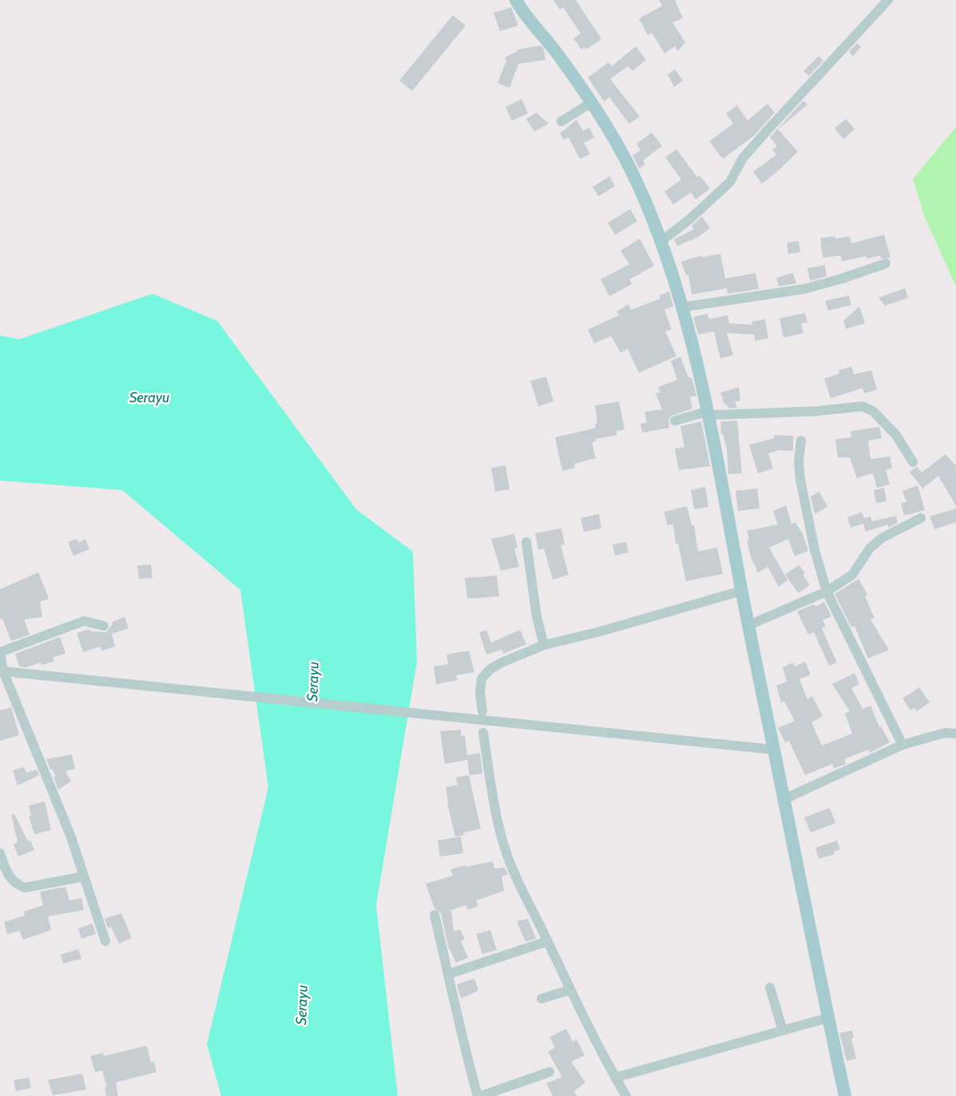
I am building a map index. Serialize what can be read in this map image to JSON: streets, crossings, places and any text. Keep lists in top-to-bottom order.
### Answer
{
  "water": ["Serayu"]
}
